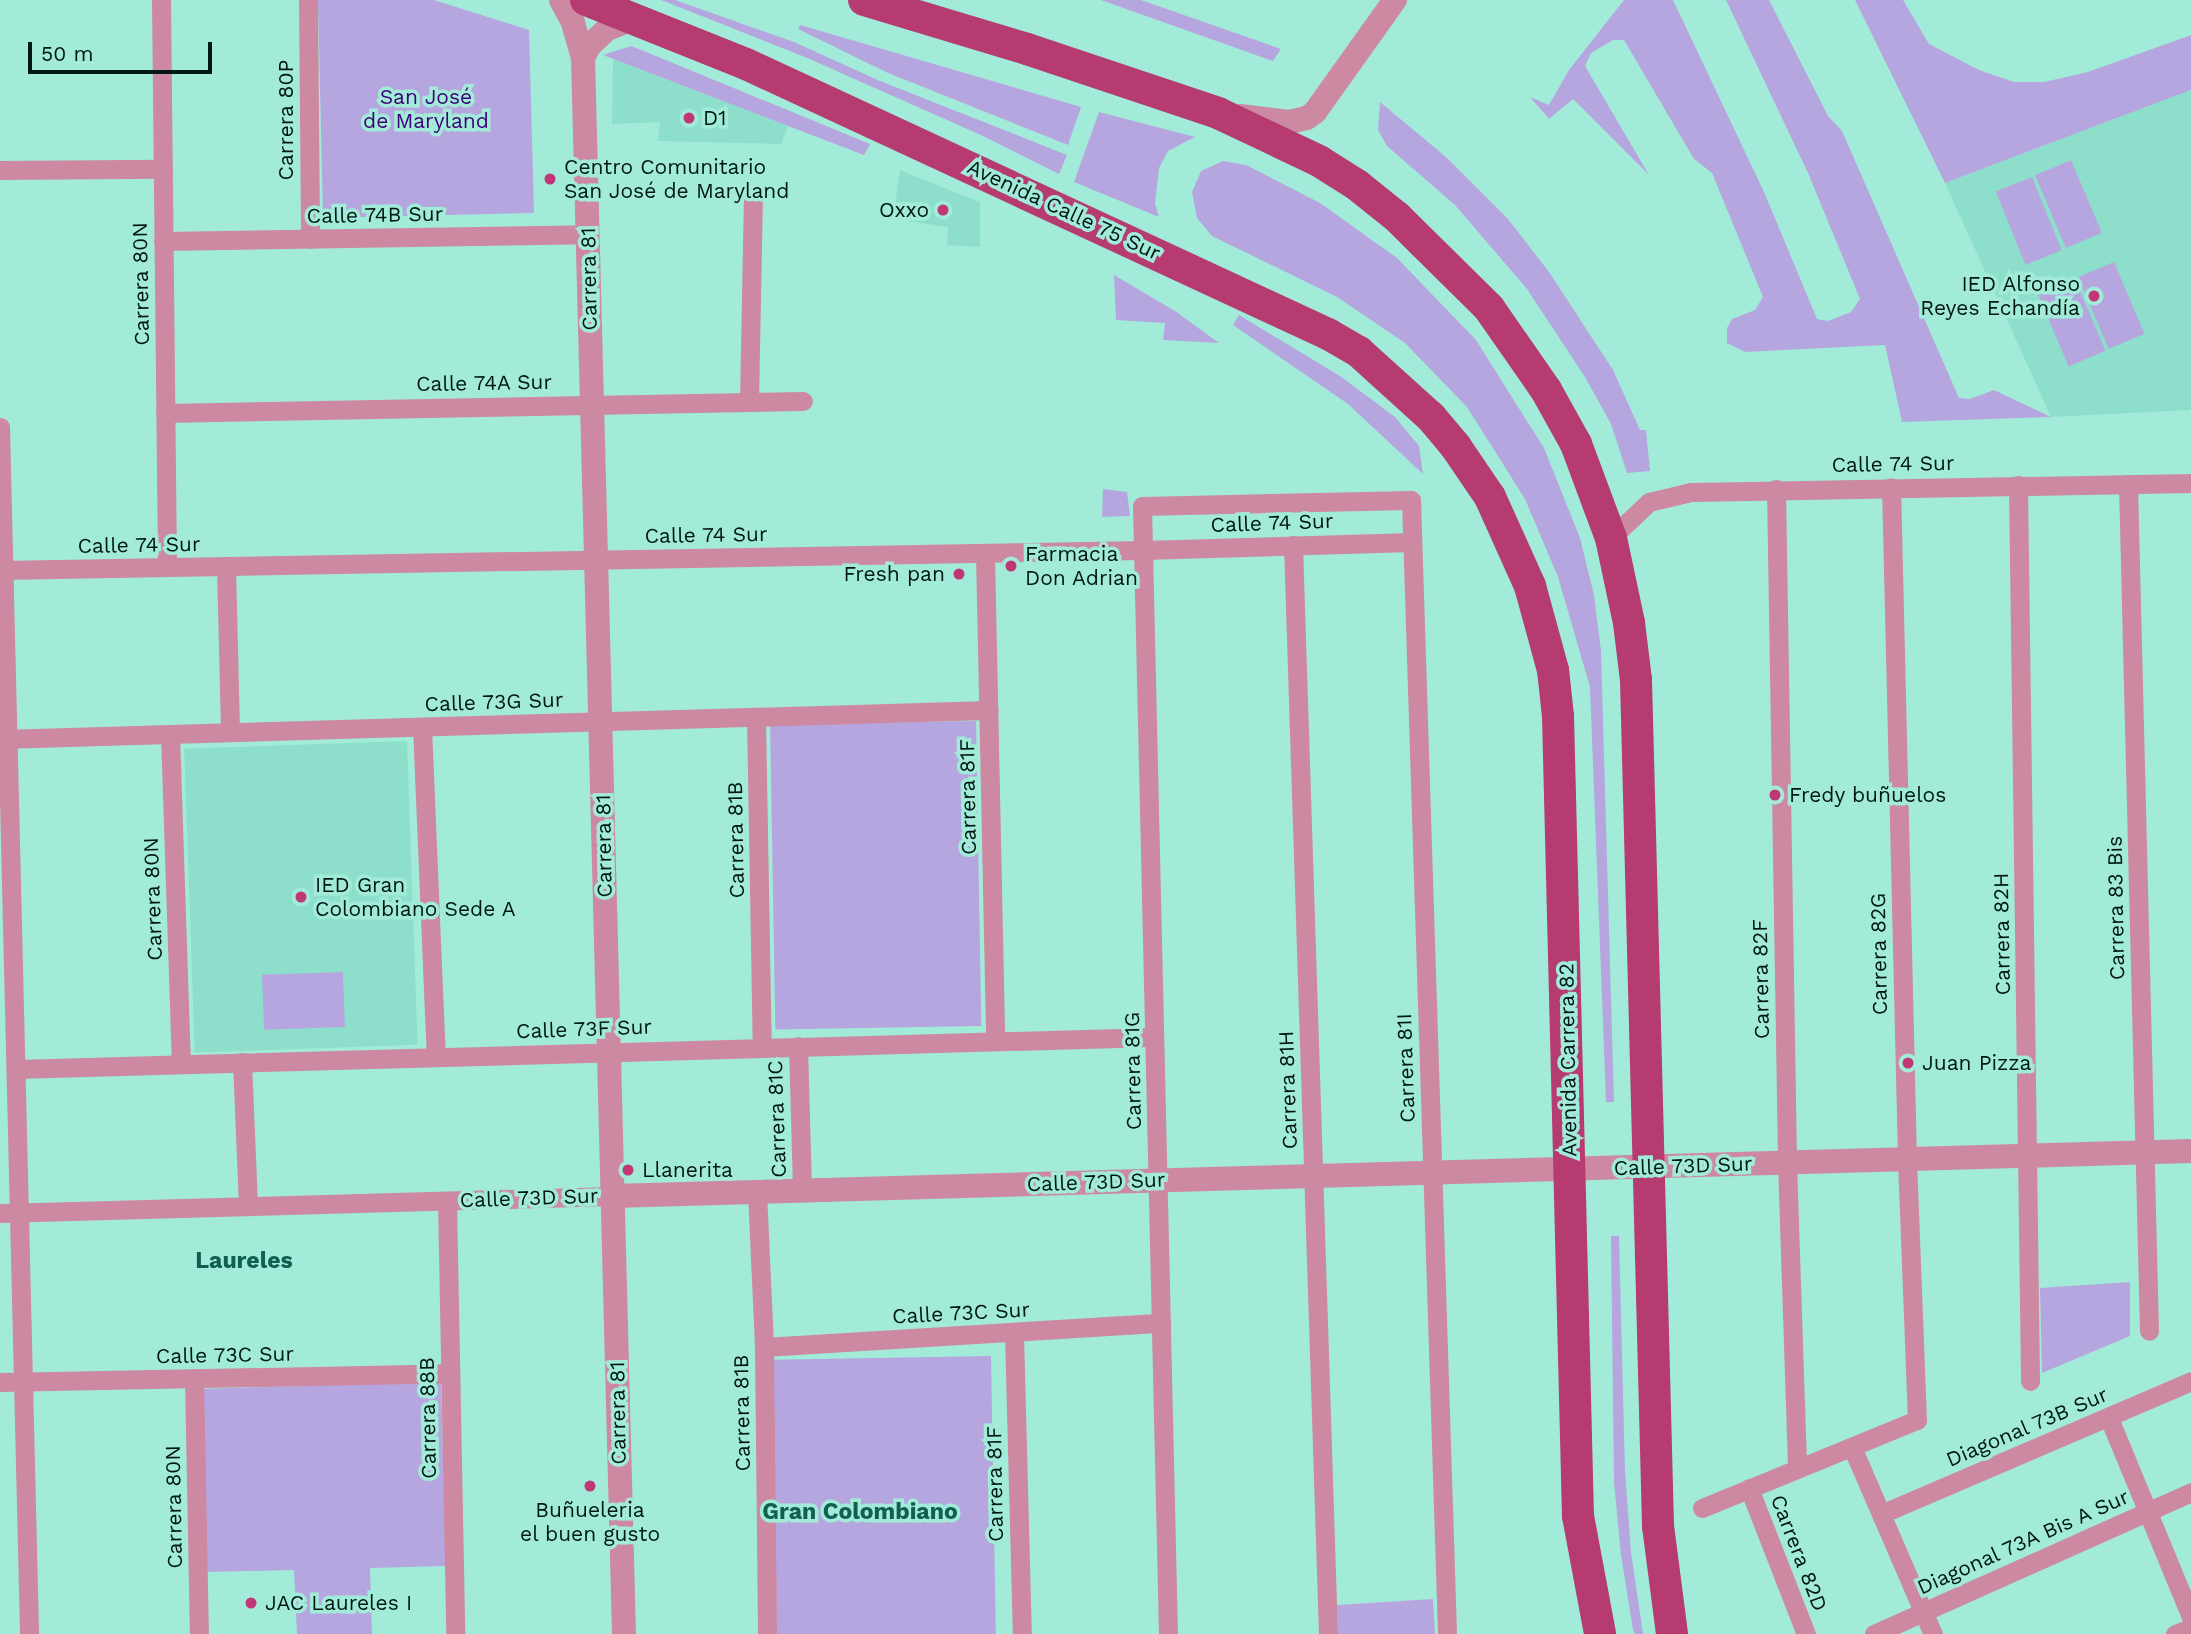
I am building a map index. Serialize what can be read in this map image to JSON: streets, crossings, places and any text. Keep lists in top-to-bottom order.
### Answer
{
  "streets": {
    "main road": ["Avenida Calle 75 Sur", "Avenida Carrera 82"],
    "street": [
      "Carrera 80P",
      "Calle 74B Sur",
      "Carrera 81",
      "Carrera 80N",
      "Calle 74A Sur",
      "Calle 74 Sur",
      "Calle 73G Sur",
      "Carrera 81F",
      "Carrera 81B",
      "Carrera 83 Bis",
      "Carrera 82H",
      "Carrera 82G",
      "Carrera 82F",
      "Calle 73F Sur",
      "Carrera 81I",
      "Carrera 81G",
      "Carrera 81H",
      "Carrera 81C",
      "Calle 73D Sur",
      "Calle 73C Sur",
      "Carrera 88B",
      "Diagonal 73B Sur",
      "Diagonal 73A Bis A Sur",
      "Carrera 82D"
    ]
  },
  "crossings": [
    ["Carrera 80P", "Calle 74B Sur"],
    ["Avenida Calle 75 Sur", "Avenida Carrera 82"],
    ["Calle 74B Sur", "Carrera 81"],
    ["Calle 74B Sur", "Carrera 80N"],
    ["Carrera 81", "Calle 74A Sur"],
    ["Carrera 81", "Calle 74 Sur"],
    ["Carrera 81", "Calle 73G Sur"],
    ["Carrera 81", "Calle 73F Sur"],
    ["Carrera 81", "Calle 73D Sur"],
    ["Carrera 80N", "Calle 74A Sur"],
    ["Carrera 80N", "Calle 74 Sur"],
    ["Carrera 80N", "Calle 73G Sur"],
    ["Carrera 80N", "Calle 73F Sur"],
    ["Carrera 80N", "Calle 73C Sur"],
    ["Calle 74 Sur", "Carrera 81F"],
    ["Calle 74 Sur", "Carrera 83 Bis"],
    ["Calle 74 Sur", "Carrera 82H"],
    ["Calle 74 Sur", "Carrera 82G"],
    ["Calle 74 Sur", "Carrera 82F"],
    ["Calle 74 Sur", "Carrera 81I"],
    ["Calle 74 Sur", "Carrera 81G"],
    ["Calle 74 Sur", "Carrera 81H"],
    ["Calle 73G Sur", "Carrera 81F"],
    ["Calle 73G Sur", "Carrera 81B"],
    ["Carrera 81F", "Calle 73F Sur"],
    ["Carrera 81F", "Calle 73C Sur"],
    ["Carrera 81B", "Calle 73F Sur"],
    ["Carrera 81B", "Calle 73D Sur"],
    ["Carrera 81B", "Calle 73C Sur"],
    ["Carrera 83 Bis", "Calle 73D Sur"],
    ["Carrera 82H", "Calle 73D Sur"],
    ["Carrera 82G", "Calle 73D Sur"],
    ["Carrera 82F", "Calle 73D Sur"],
    ["Calle 73F Sur", "Carrera 81G"],
    ["Calle 73F Sur", "Carrera 81C"],
    ["Avenida Carrera 82", "Calle 73D Sur"],
    ["Carrera 81I", "Calle 73D Sur"],
    ["Carrera 81G", "Calle 73D Sur"],
    ["Carrera 81G", "Calle 73C Sur"],
    ["Carrera 81H", "Calle 73D Sur"],
    ["Carrera 81C", "Calle 73D Sur"],
    ["Calle 73D Sur", "Carrera 88B"],
    ["Calle 73C Sur", "Carrera 88B"]
  ],
  "districts": ["Laureles", "Gran Colombiano"],
  "parks": ["San José de Maryland"],
  "places": [
    "D1",
    "Centro Comunitario San José de Maryland",
    "Oxxo",
    "IED Alfonso Reyes Echandía",
    "Farmacia Don Adrian",
    "Fresh pan",
    "Fredy buñuelos",
    "IED Gran Colombiano Sede A",
    "Juan Pizza",
    "Llanerita",
    "Buñueleria el buen gusto",
    "JAC Laureles I"
  ],
  "scale_bar": "50 m"
}
